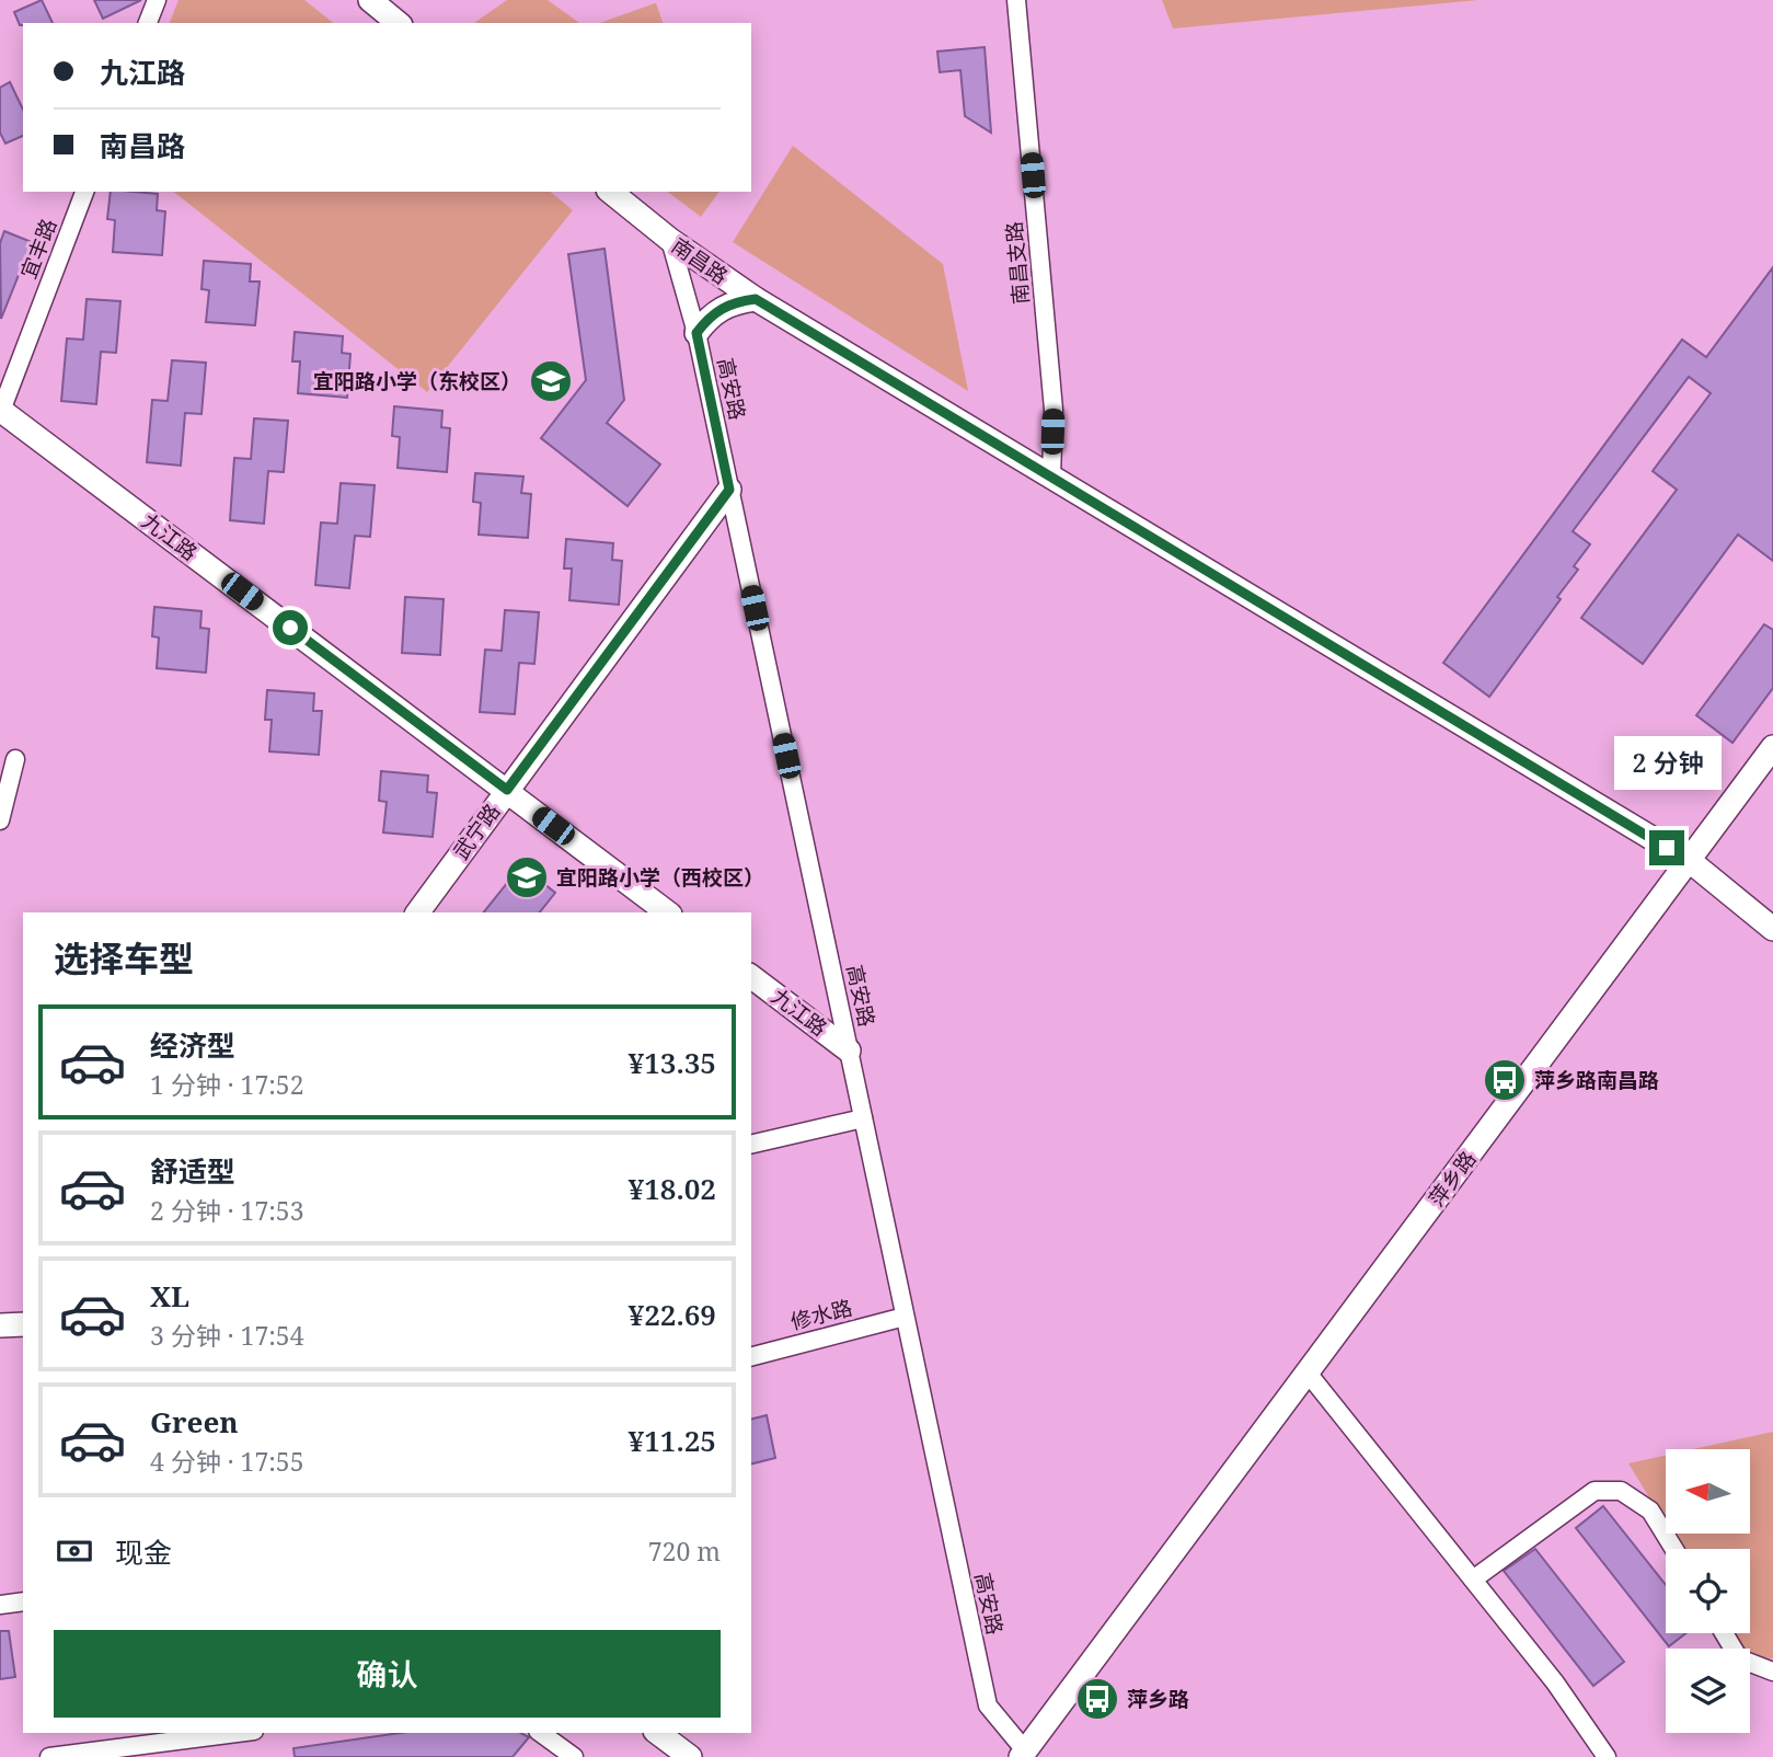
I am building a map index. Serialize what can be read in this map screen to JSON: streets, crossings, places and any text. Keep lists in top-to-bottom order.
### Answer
{
  "streets": {
    "main road": [
      "南昌路",
      "九江路",
      "武宁路",
      "萍乡路"
    ],
    "street": [
      "宜丰路",
      "南昌支路",
      "高安路",
      "修水路"
    ]
  },
  "crossings": [
    ["宜丰路", "九江路"],
    ["南昌路", "南昌支路"],
    ["南昌路", "高安路"],
    ["南昌路", "萍乡路"],
    ["高安路", "九江路"],
    ["高安路", "武宁路"],
    ["高安路", "萍乡路"],
    ["高安路", "修水路"],
    ["九江路", "武宁路"]
  ],
  "places": {
    "school or university": ["宜阳路小学（东校区）", "宜阳路小学（西校区）"],
    "bus stop": ["萍乡路南昌路", "萍乡路"]
  },
  "north": "left",
  "page": {
    "banner": ["九江路", "南昌路"],
    "bubble": "2 分钟",
    "heading": "选择车型",
    "list": [
      {
        "name": "经济型",
        "note": "1 分钟 · 17:52",
        "value": "¥13.35"
      },
      {
        "name": "舒适型",
        "note": "2 分钟 · 17:53",
        "value": "¥18.02"
      },
      {
        "name": "XL",
        "note": "3 分钟 · 17:54",
        "value": "¥22.69"
      },
      {
        "name": "Green",
        "note": "4 分钟 · 17:55",
        "value": "¥11.25"
      }
    ],
    "pay": ["现金", "720 m"],
    "buttons": "确认"
  }
}
